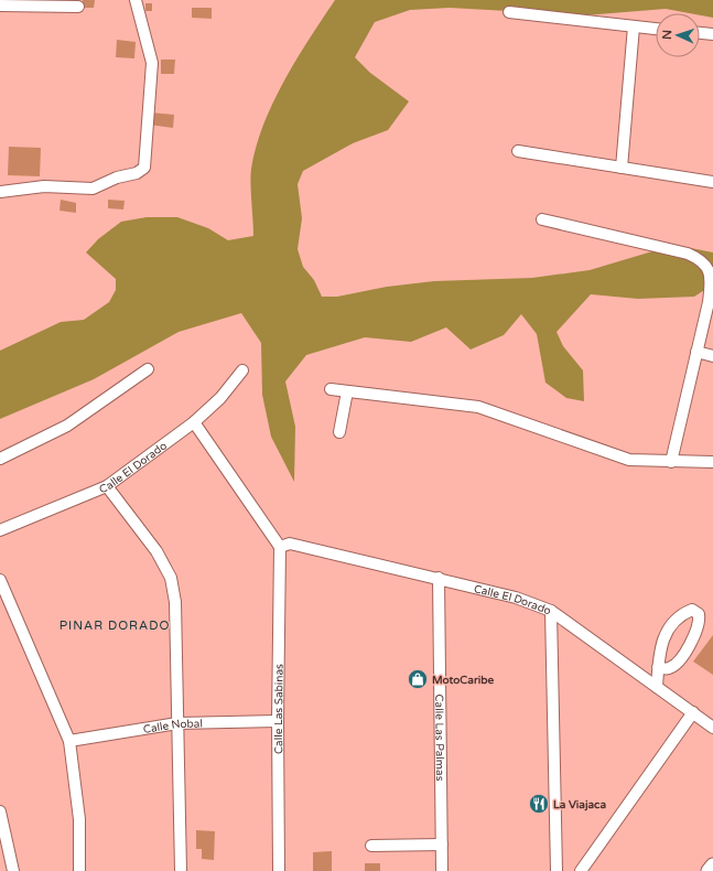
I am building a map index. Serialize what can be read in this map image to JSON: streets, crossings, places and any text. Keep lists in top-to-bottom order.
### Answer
{
  "streets": {
    "street": [
      "Calle El Dorado",
      "Calle Las Sabinas",
      "Calle Nobal",
      "Calle Las Palmas"
    ]
  },
  "crossings": [
    ["Calle El Dorado", "Calle Las Sabinas"],
    ["Calle El Dorado", "Calle Las Palmas"],
    ["Calle Las Sabinas", "Calle Nobal"]
  ],
  "districts": ["PINAR DORADO"],
  "places": {
    "shop": ["MotoCaribe"],
    "restaurant": ["La Viajaca"]
  },
  "north": "left"
}
